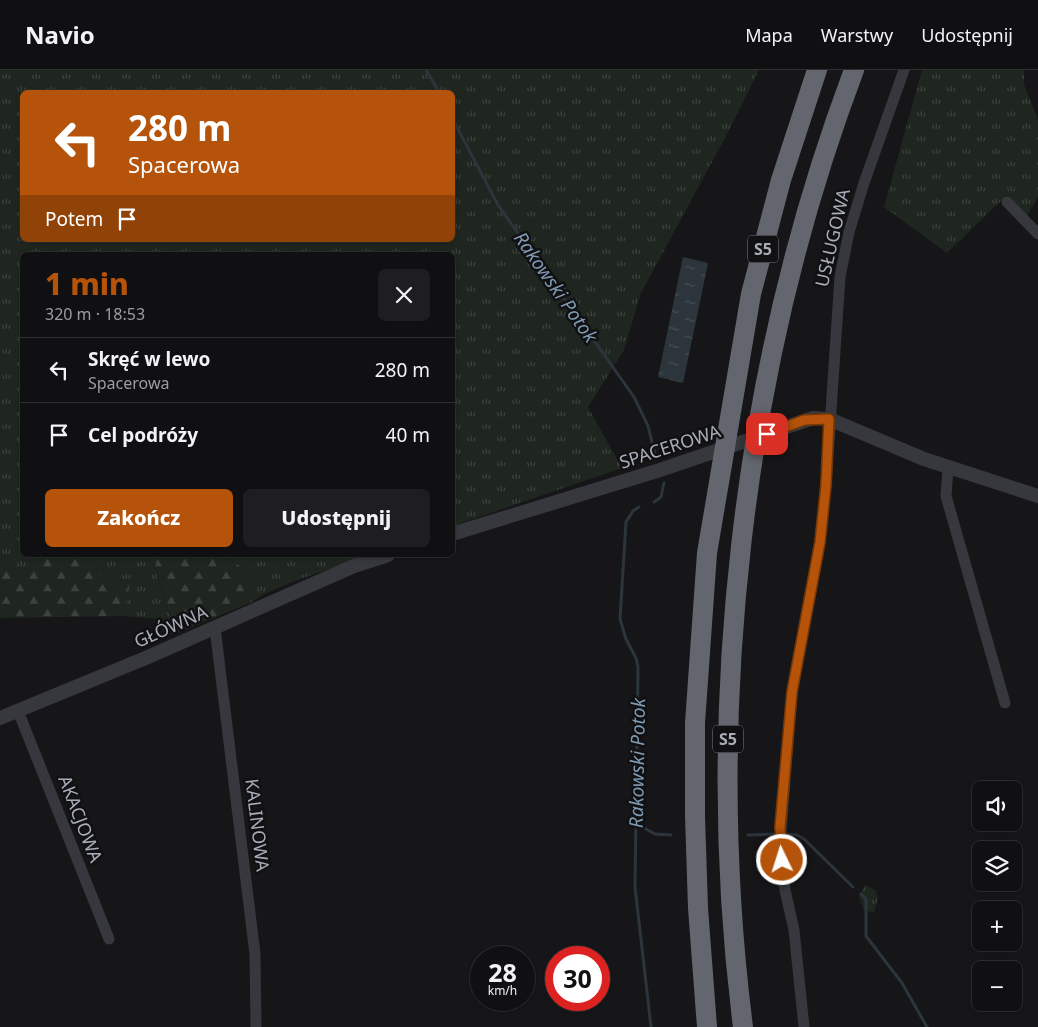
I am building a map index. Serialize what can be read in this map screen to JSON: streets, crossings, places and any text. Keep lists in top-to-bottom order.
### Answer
{
  "streets": {
    "highway": ["S5"],
    "street": [
      "USŁUGOWA",
      "SPACEROWA",
      "GŁÓWNA",
      "AKACJOWA",
      "KALINOWA"
    ]
  },
  "crossings": [
    ["USŁUGOWA", "SPACEROWA"],
    ["GŁÓWNA", "AKACJOWA"],
    ["GŁÓWNA", "KALINOWA"]
  ],
  "water": ["Rakowski Potok"],
  "page": {
    "header": "Navio",
    "nav": ["Mapa", "Warstwy", "Udostępnij"],
    "turn": ["280 m", "Spacerowa"],
    "then": "Potem",
    "heading": ["1 min", "320 m · 18:53"],
    "list": [
      {
        "name": "Skręć w lewo",
        "note": "Spacerowa",
        "value": "280 m"
      },
      {
        "name": "Cel podróży",
        "value": "40 m"
      }
    ],
    "buttons": ["Zakończ", "Udostępnij"],
    "map_buttons": ["+", "−"],
    "speed": "28 km/h",
    "limit": "30"
  }
}
